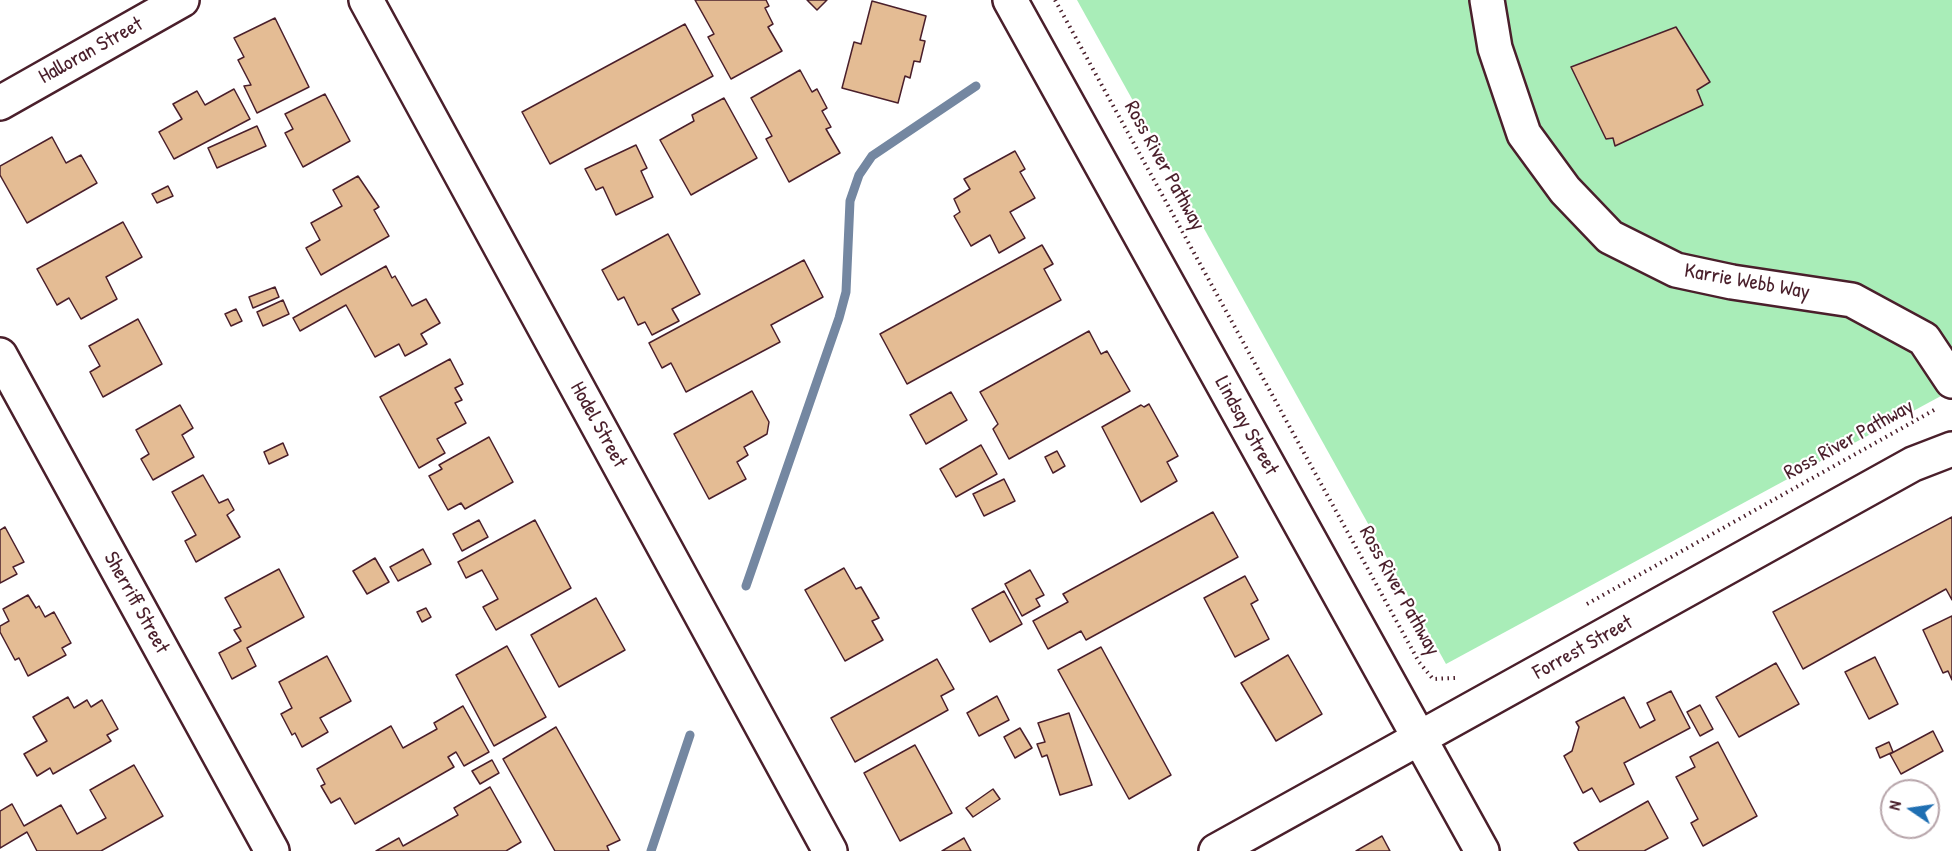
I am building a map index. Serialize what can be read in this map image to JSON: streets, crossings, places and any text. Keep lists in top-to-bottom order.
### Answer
{
  "streets": {
    "street": [
      "Halloran Street",
      "Karrie Webb Way",
      "Hodel Street",
      "Lindsay Street",
      "Sherriff Street",
      "Forrest Street"
    ],
    "path": ["Ross River Pathway"]
  },
  "crossings": [
    ["Ross River Pathway", "Karrie Webb Way"],
    ["Lindsay Street", "Forrest Street"]
  ],
  "north": "left"
}
